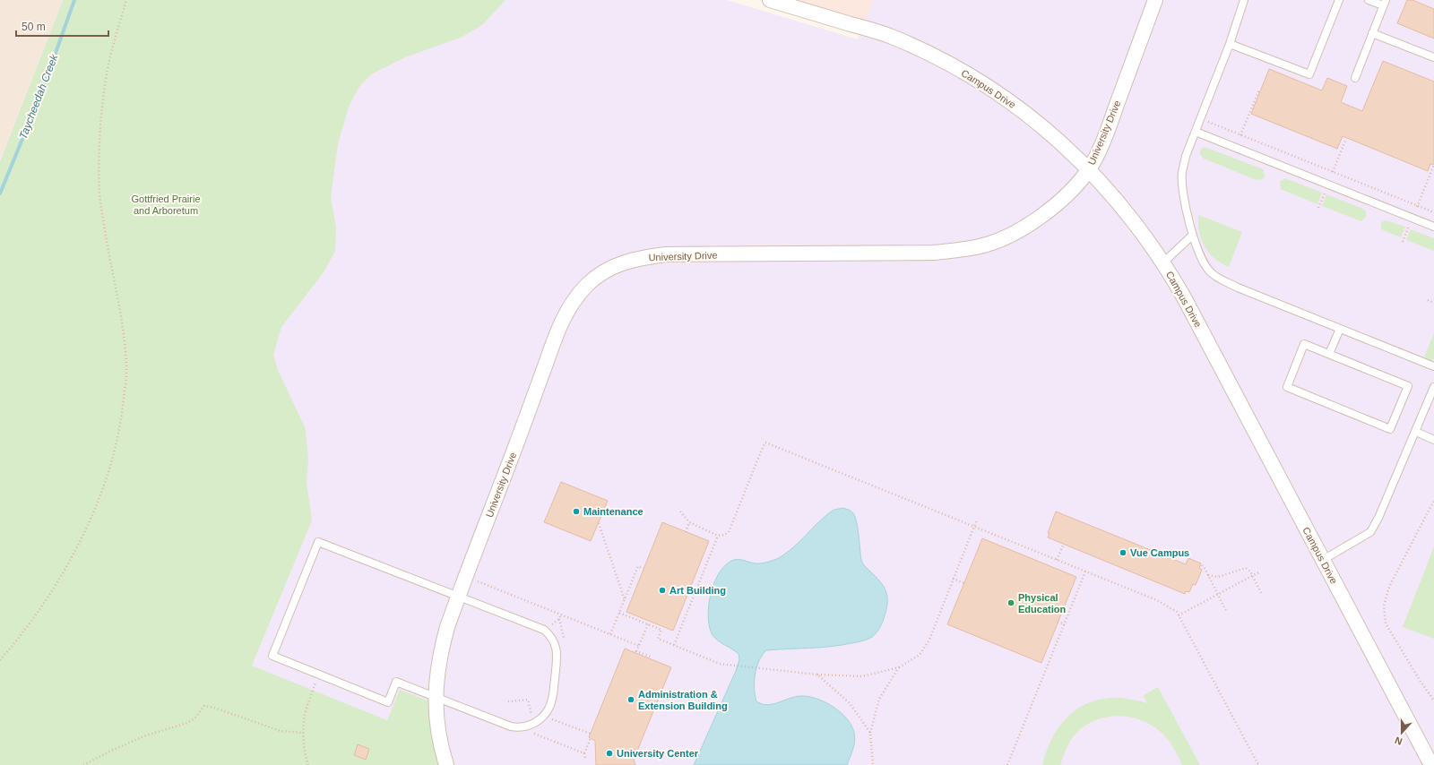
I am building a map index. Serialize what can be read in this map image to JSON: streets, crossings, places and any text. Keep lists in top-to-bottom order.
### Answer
{
  "streets": {
    "street": ["Campus Drive", "University Drive"]
  },
  "crossings": [
    ["Campus Drive", "University Drive"]
  ],
  "water": ["Taycheedah Creek"],
  "parks": ["Gottfried Prairie and Arboretum"],
  "places": [
    "Maintenance",
    "Vue Campus",
    "Art Building",
    "Physical Education",
    "Administration & Extension Building",
    "University Center"
  ],
  "scale_bar": "50 m",
  "north": "bottom"
}
